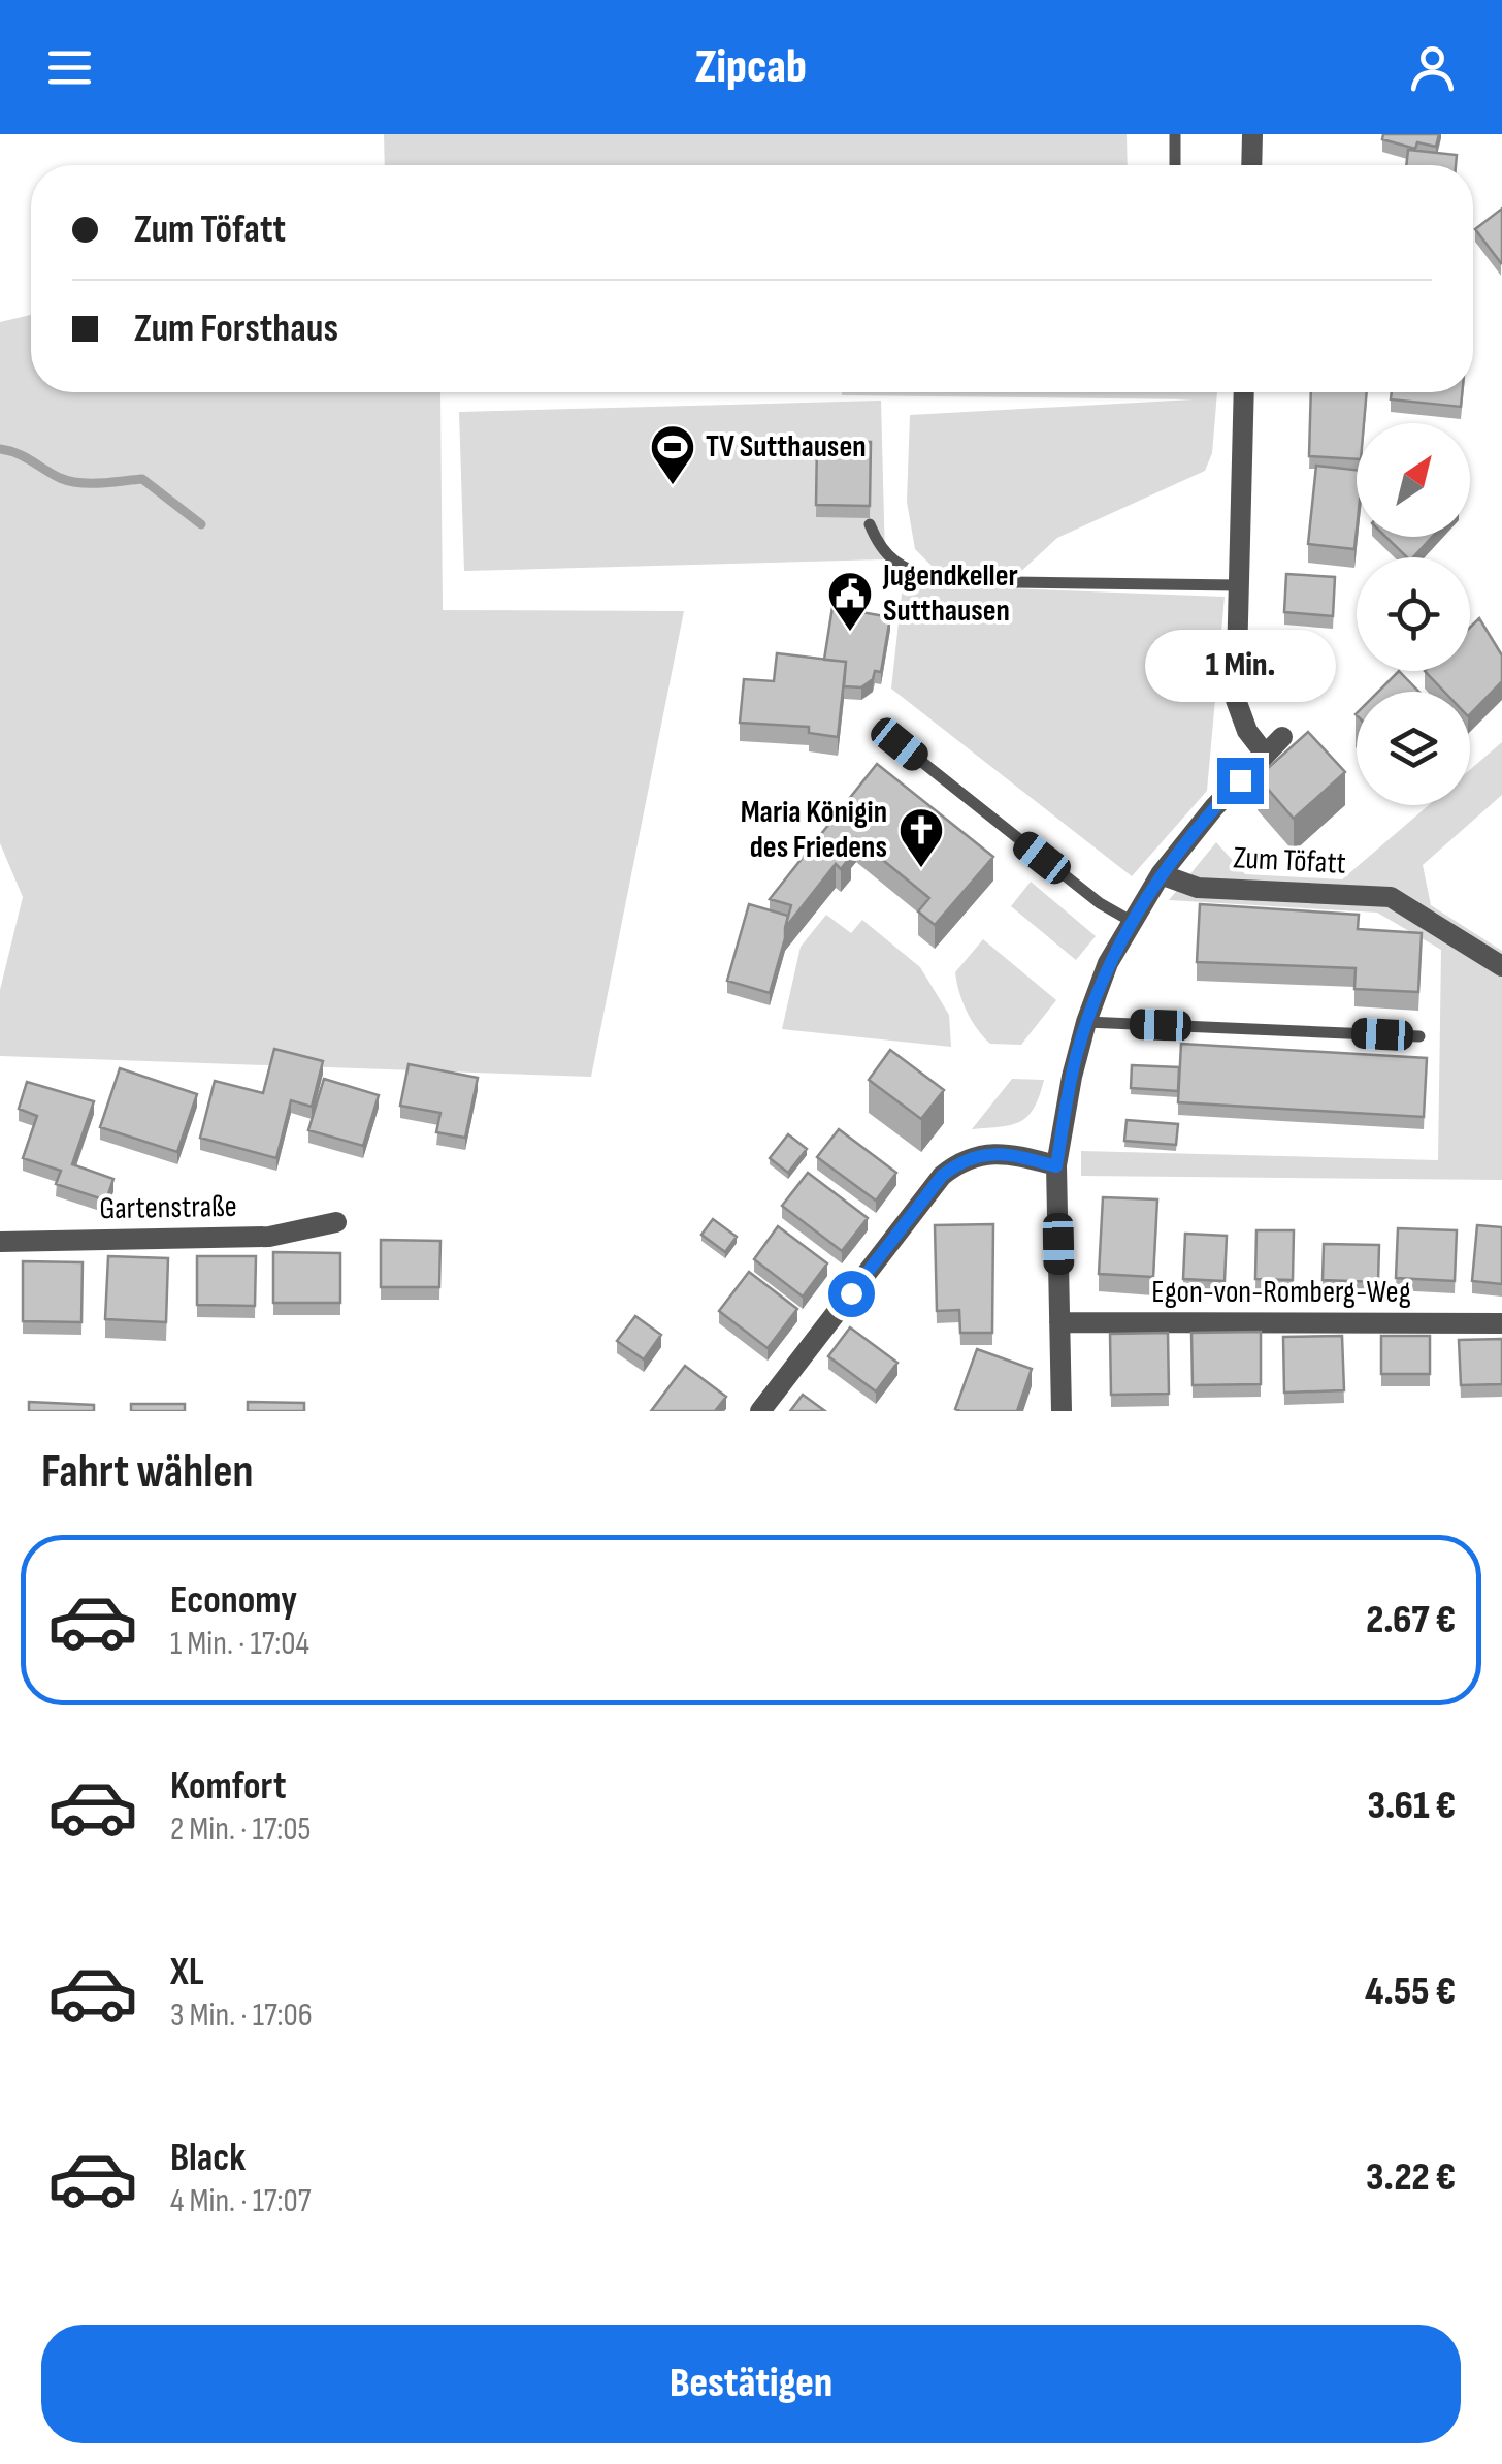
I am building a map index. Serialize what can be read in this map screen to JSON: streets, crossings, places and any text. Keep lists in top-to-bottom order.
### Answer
{
  "streets": {
    "street": ["Zum Töfatt", "Gartenstraße", "Egon-von-Romberg-Weg"]
  },
  "places": {
    "sports": ["TV Sutthausen"],
    "public building": ["Jugendkeller Sutthausen"],
    "church": ["Maria Königin des Friedens"]
  },
  "north": "top right",
  "page": {
    "header": "Zipcab",
    "banner": ["Zum Töfatt", "Zum Forsthaus"],
    "bubble": "1 Min.",
    "heading": "Fahrt wählen",
    "list": [
      {
        "name": "Economy",
        "note": "1 Min. · 17:04",
        "value": "2.67 €"
      },
      {
        "name": "Komfort",
        "note": "2 Min. · 17:05",
        "value": "3.61 €"
      },
      {
        "name": "XL",
        "note": "3 Min. · 17:06",
        "value": "4.55 €"
      },
      {
        "name": "Black",
        "note": "4 Min. · 17:07",
        "value": "3.22 €"
      }
    ],
    "buttons": "Bestätigen"
  }
}
